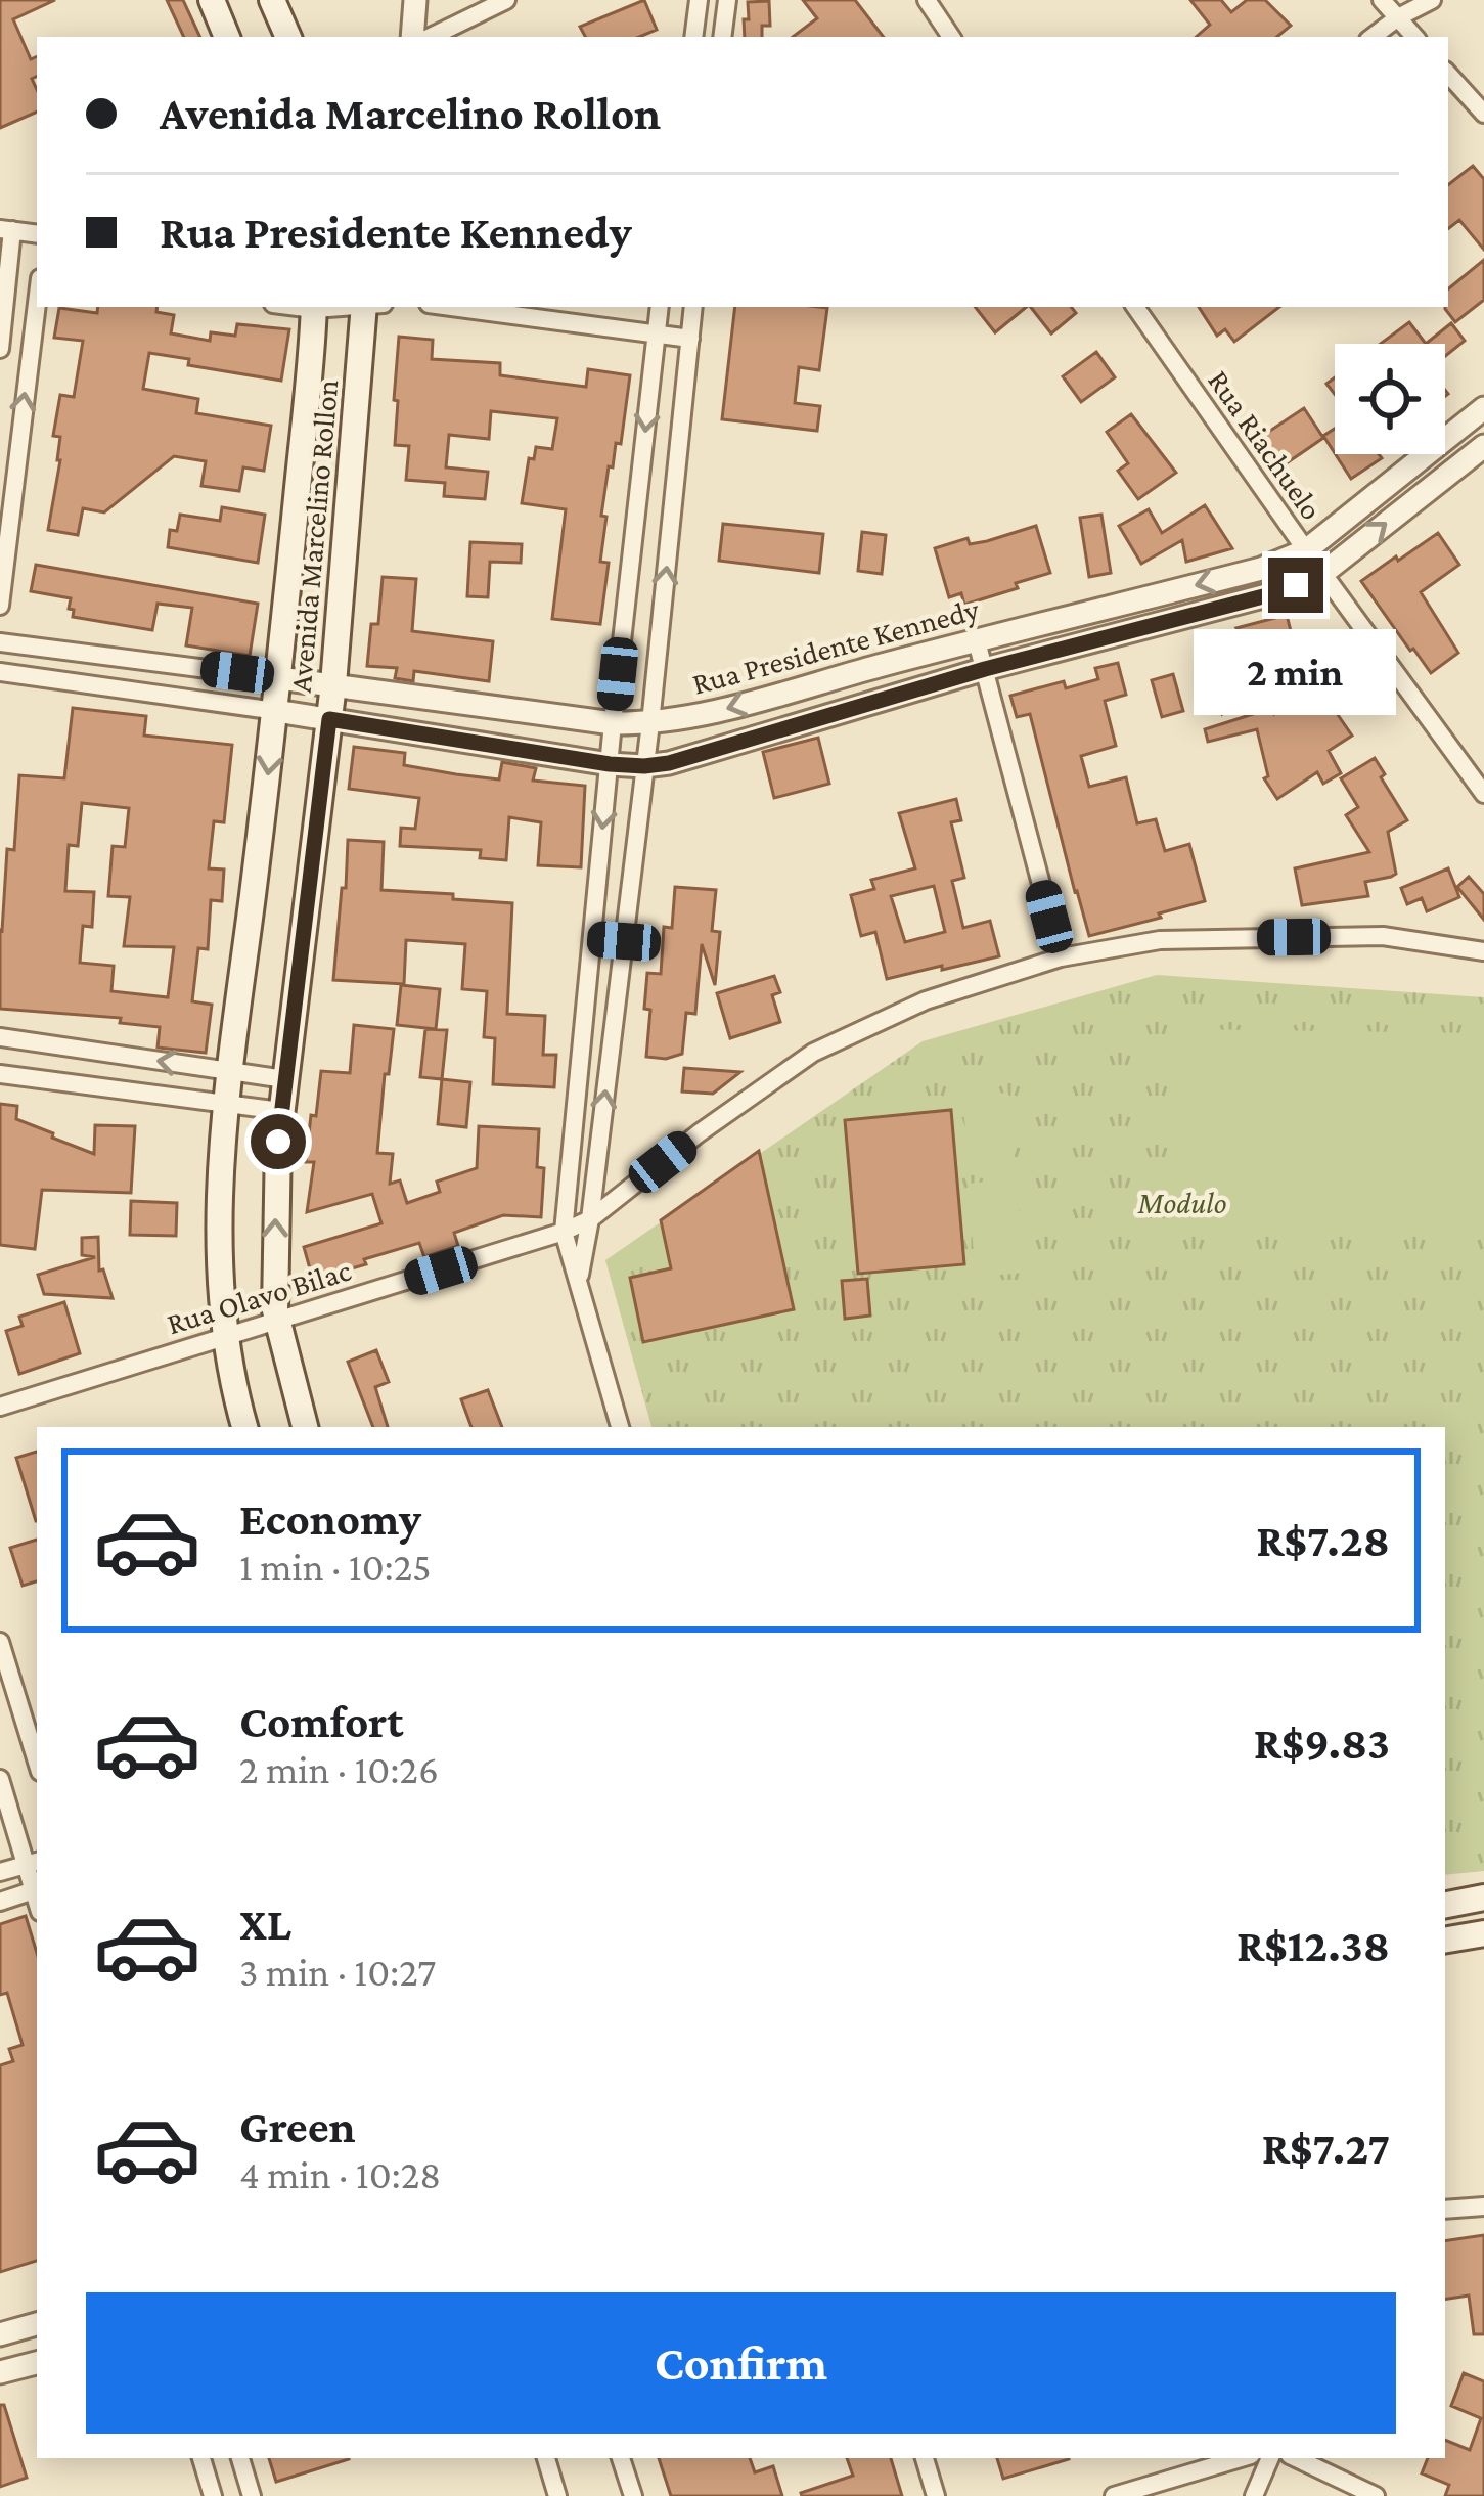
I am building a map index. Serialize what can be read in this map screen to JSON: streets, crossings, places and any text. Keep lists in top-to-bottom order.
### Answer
{
  "streets": {
    "main road": ["Avenida Marcelino Rollon"],
    "street": ["Rua Riachuelo", "Rua Presidente Kennedy", "Rua Olavo Bilac"]
  },
  "crossings": [
    ["Rua Riachuelo", "Rua Presidente Kennedy"],
    ["Avenida Marcelino Rollon", "Rua Presidente Kennedy"],
    ["Avenida Marcelino Rollon", "Rua Olavo Bilac"]
  ],
  "parks": ["Modulo"],
  "page": {
    "banner": ["Avenida Marcelino Rollon", "Rua Presidente Kennedy"],
    "bubble": "2 min",
    "list": [
      {
        "name": "Economy",
        "note": "1 min · 10:25",
        "value": "R$7.28"
      },
      {
        "name": "Comfort",
        "note": "2 min · 10:26",
        "value": "R$9.83"
      },
      {
        "name": "XL",
        "note": "3 min · 10:27",
        "value": "R$12.38"
      },
      {
        "name": "Green",
        "note": "4 min · 10:28",
        "value": "R$7.27"
      }
    ],
    "buttons": "Confirm"
  }
}
